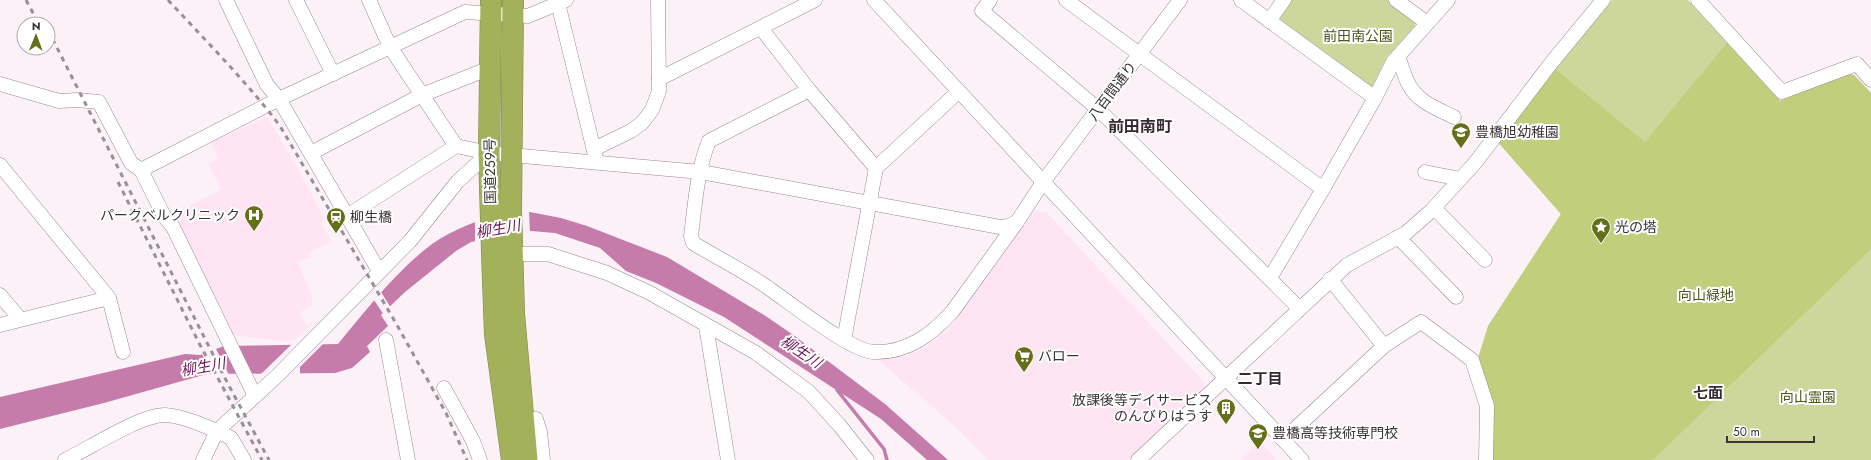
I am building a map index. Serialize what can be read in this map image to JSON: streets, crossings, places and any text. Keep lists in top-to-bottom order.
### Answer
{
  "streets": {
    "highway": ["国道259号"],
    "street": ["八百間通り"]
  },
  "districts": ["前田南町", "二丁目", "七面"],
  "water": ["柳生川"],
  "parks": ["前田南公園", "向山緑地", "向山霊園"],
  "places": {
    "school or university": ["豊橋旭幼稚園", "豊橋高等技術専門校"],
    "hospital": ["パークベルクリニック"],
    "station": ["柳生橋"],
    "place": ["光の塔"],
    "supermarket": ["バロー"],
    "building": ["放課後等デイサービス のんびりはうす"]
  },
  "scale_bar": "50 m",
  "north": "top"
}
